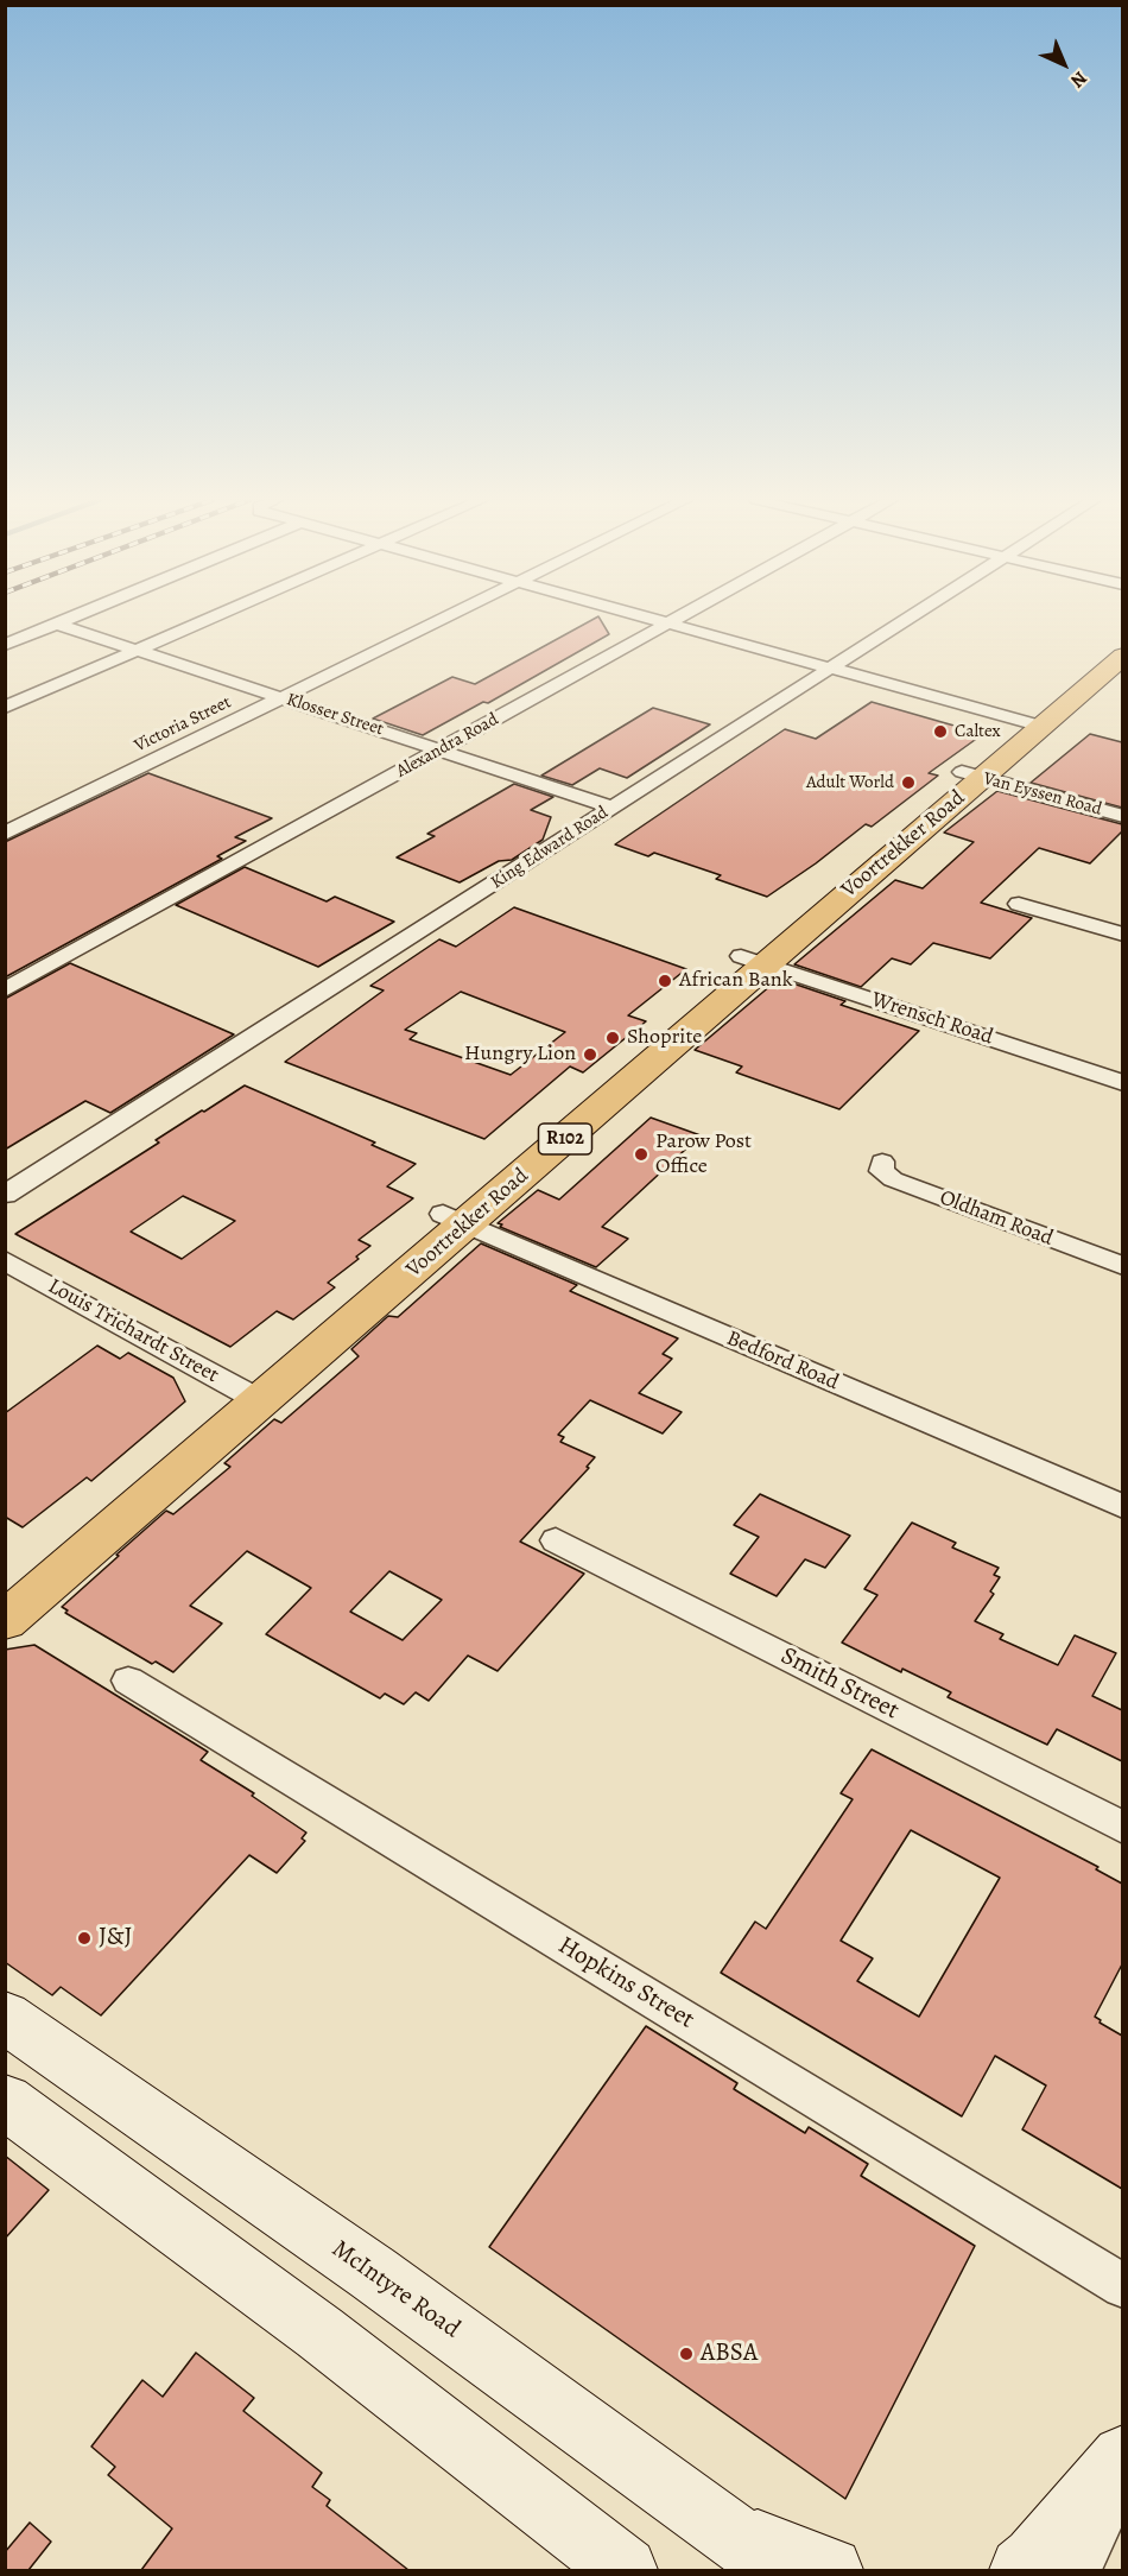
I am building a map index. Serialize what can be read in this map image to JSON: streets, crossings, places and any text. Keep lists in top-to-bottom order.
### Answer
{
  "streets": {
    "main road": ["Voortrekker Road", "R102", "McIntyre Road"],
    "street": [
      "Klosser Street",
      "Victoria Street",
      "Alexandra Road",
      "Van Eyssen Road",
      "King Edward Road",
      "Wrensch Road",
      "Oldham Road",
      "Louis Trichardt Street",
      "Bedford Road",
      "Smith Street",
      "Hopkins Street"
    ]
  },
  "crossings": [
    ["Klosser Street", "Victoria Street"],
    ["Klosser Street", "Alexandra Road"],
    ["Klosser Street", "King Edward Road"],
    ["Van Eyssen Road", "Voortrekker Road"],
    ["Voortrekker Road", "Wrensch Road"],
    ["Voortrekker Road", "Louis Trichardt Street"],
    ["Voortrekker Road", "Bedford Road"]
  ],
  "places": [
    "Caltex",
    "Adult World",
    "African Bank",
    "Shoprite",
    "Hungry Lion",
    "Parow Post Office",
    "J&J",
    "ABSA"
  ],
  "north": "bottom right"
}
